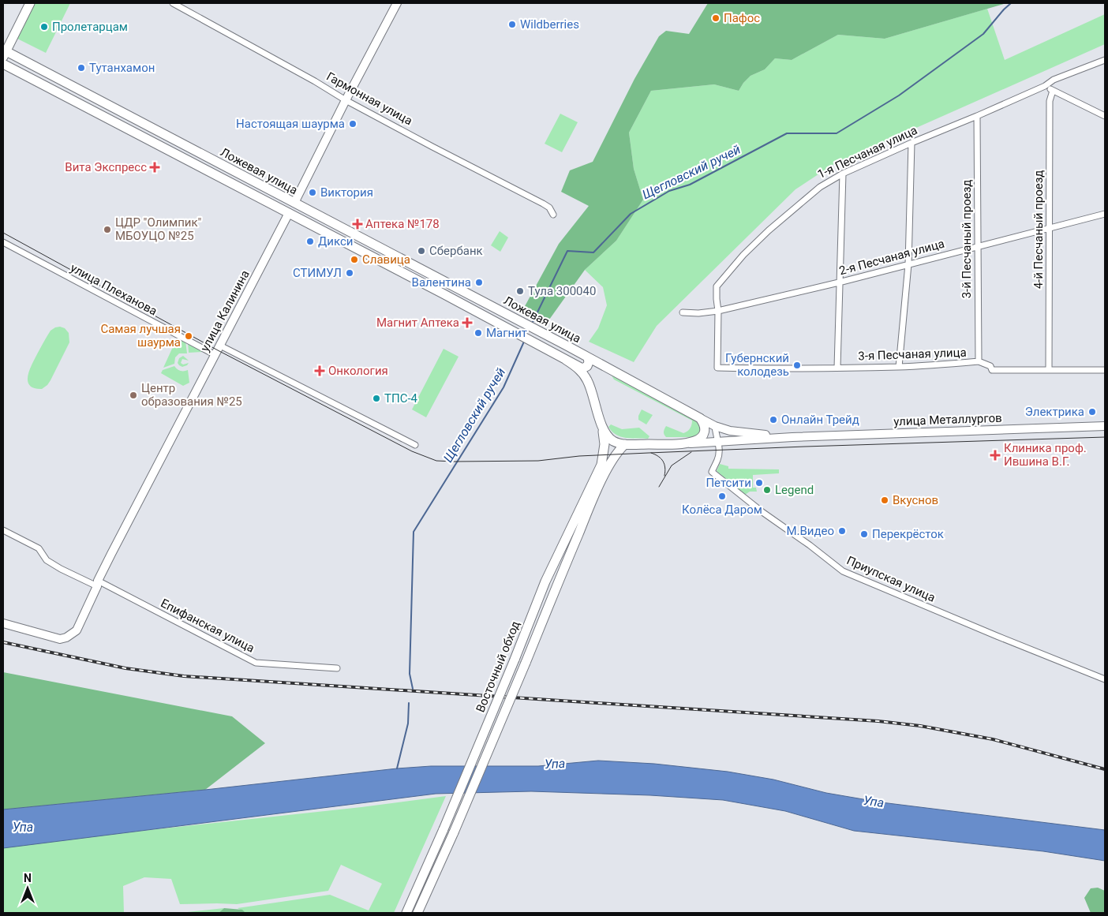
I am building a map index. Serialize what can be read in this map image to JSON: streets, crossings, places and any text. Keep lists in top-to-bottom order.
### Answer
{
  "streets": {
    "main road": ["Ложевая улица", "улица Калинина", "Восточный обход"],
    "street": [
      "Гармонная улица",
      "1-я Песчаная улица",
      "4-й Песчаный проезд",
      "3-й Песчаный проезд",
      "2-я Песчаная улица",
      "улица Плеханова",
      "3-я Песчаная улица",
      "улица Металлургов",
      "Приупская улица",
      "Епифанская улица"
    ]
  },
  "crossings": [
    ["Гармонная улица", "улица Калинина"],
    ["1-я Песчаная улица", "3-й Песчаный проезд"],
    ["1-я Песчаная улица", "2-я Песчаная улица"],
    ["1-я Песчаная улица", "3-я Песчаная улица"],
    ["Ложевая улица", "улица Калинина"],
    ["Ложевая улица", "улица Металлургов"],
    ["Ложевая улица", "Восточный обход"],
    ["4-й Песчаный проезд", "2-я Песчаная улица"],
    ["4-й Песчаный проезд", "3-я Песчаная улица"],
    ["3-й Песчаный проезд", "2-я Песчаная улица"],
    ["3-й Песчаный проезд", "3-я Песчаная улица"],
    ["улица Плеханова", "улица Калинина"],
    ["улица Калинина", "Епифанская улица"],
    ["улица Металлургов", "Приупская улица"]
  ],
  "water": ["Щегловский ручей", "Упа"],
  "places": {
    "other": [
      "Пафос",
      "Wildberries",
      "Пролетарцам",
      "Тутанхамон",
      "Настоящая шаурма",
      "Виктория",
      "ЦДР \"Олимпик\" МБОУЦО №25",
      "Дикси",
      "Сбербанк",
      "Славица",
      "СТИМУЛ",
      "Валентина",
      "Тула 300040",
      "Магнит",
      "Самая лучшая шаурма",
      "Губернский колодезь",
      "Центр образования №25",
      "ТПС-4",
      "Электрика",
      "Онлайн Трейд",
      "Петсити",
      "Legend",
      "Колёса Даром",
      "Вкуснов",
      "М.Видео",
      "Перекрёсток"
    ],
    "health": [
      "Вита Экспресс",
      "Аптека №178",
      "Магнит Аптека",
      "Онкология",
      "Клиника проф. Ившина В.Г."
    ]
  },
  "north": "top"
}
